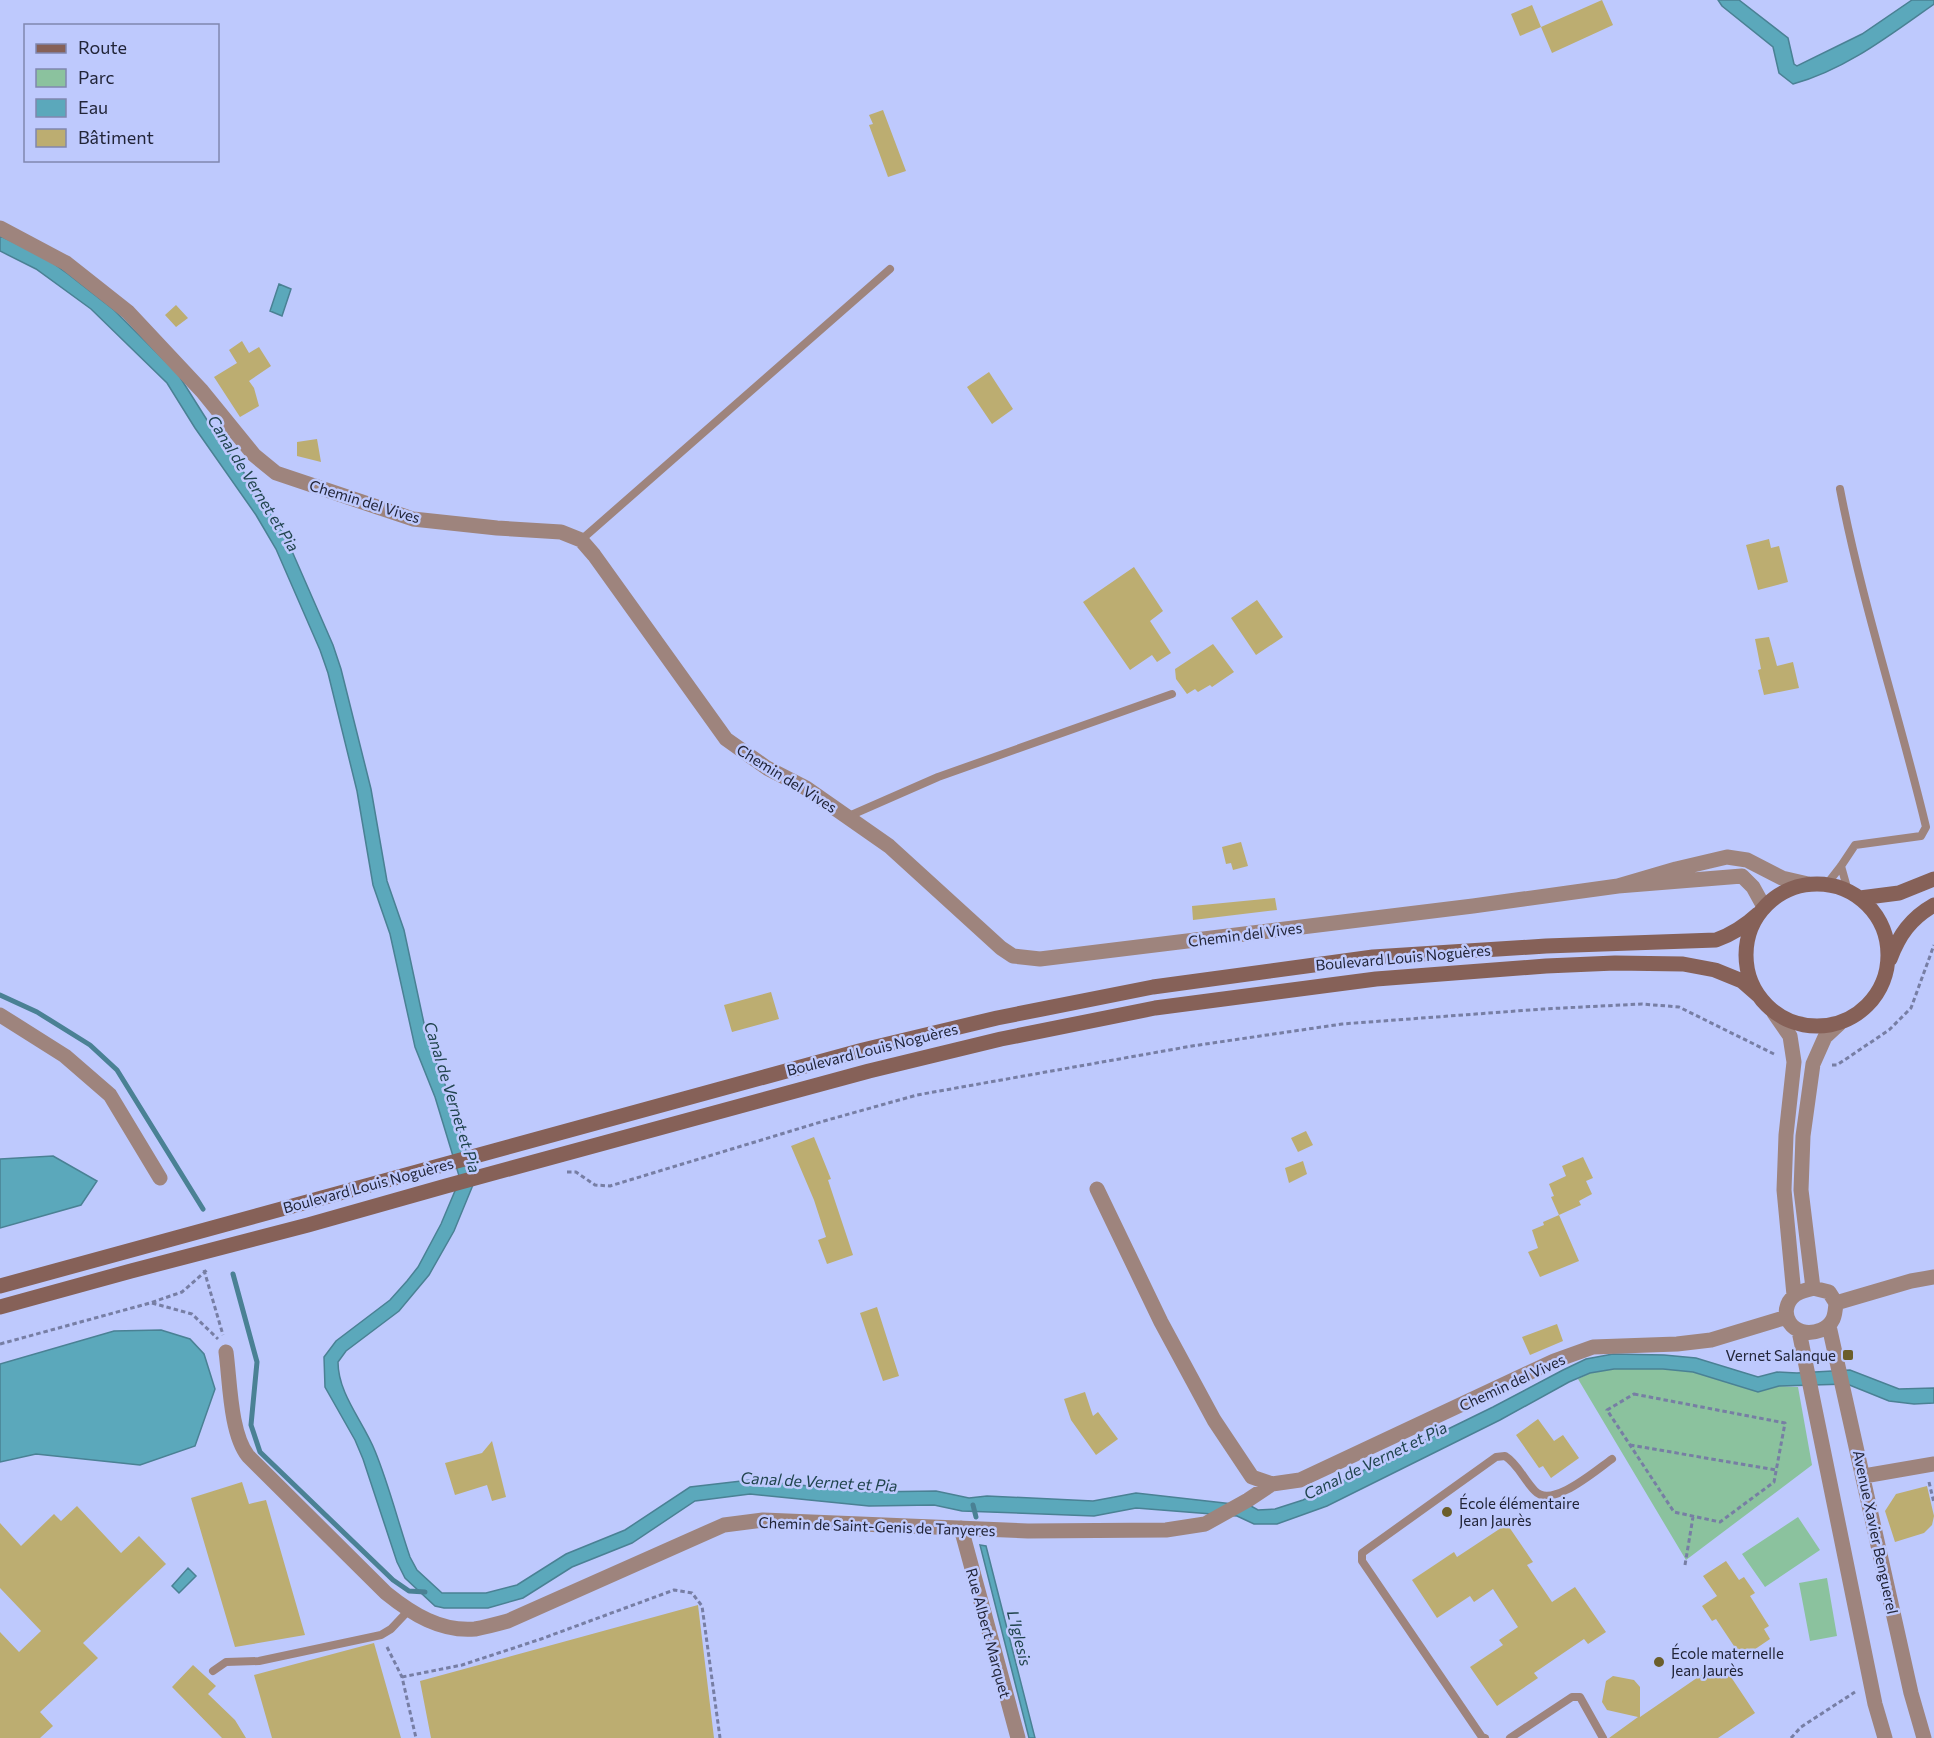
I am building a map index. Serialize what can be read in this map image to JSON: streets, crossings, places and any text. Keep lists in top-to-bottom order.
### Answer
{
  "streets": {
    "main road": ["Boulevard Louis Noguères"],
    "street": [
      "Chemin del Vives",
      "Chemin de Saint-Genis de Tanyeres",
      "Avenue Xavier Benguerel",
      "Rue Albert Marquet"
    ]
  },
  "crossings": [
    ["Chemin del Vives", "Boulevard Louis Noguères"],
    ["Chemin del Vives", "Chemin de Saint-Genis de Tanyeres"],
    ["Chemin del Vives", "Avenue Xavier Benguerel"],
    ["Chemin de Saint-Genis de Tanyeres", "Rue Albert Marquet"]
  ],
  "water": ["Canal de Vernet et Pia", "L'Iglesis"],
  "places": {
    "transit": ["Vernet Salanque"],
    "other": ["École élémentaire Jean Jaurès", "École maternelle Jean Jaurès"]
  },
  "legend": [
    "Route",
    "Parc",
    "Eau",
    "Bâtiment"
  ]
}
